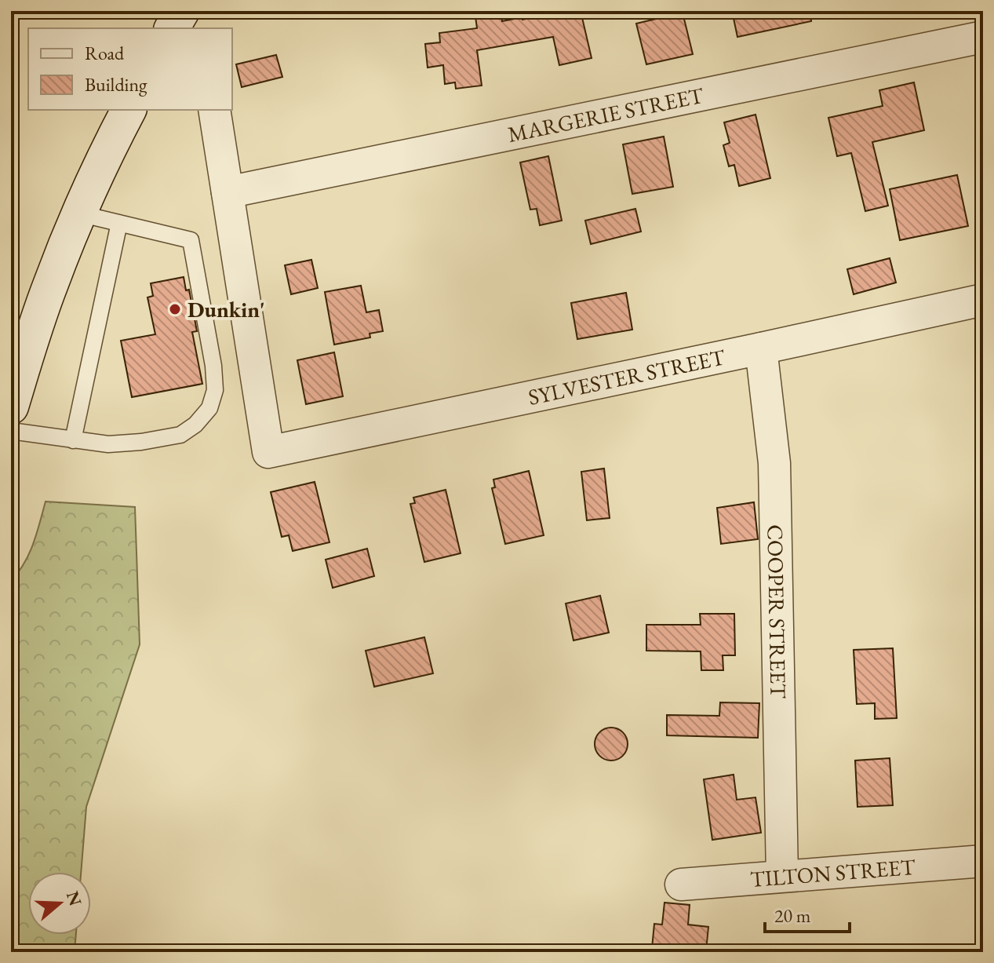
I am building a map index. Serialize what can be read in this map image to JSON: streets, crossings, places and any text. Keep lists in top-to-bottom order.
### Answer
{
  "streets": {
    "street": [
      "MARGERIE STREET",
      "SYLVESTER STREET",
      "COOPER STREET",
      "TILTON STREET"
    ]
  },
  "crossings": [
    ["MARGERIE STREET", "SYLVESTER STREET"],
    ["SYLVESTER STREET", "COOPER STREET"],
    ["COOPER STREET", "TILTON STREET"]
  ],
  "places": ["Dunkin'"],
  "legend": ["Road", "Building"],
  "scale_bar": "20 m",
  "north": "right"
}
